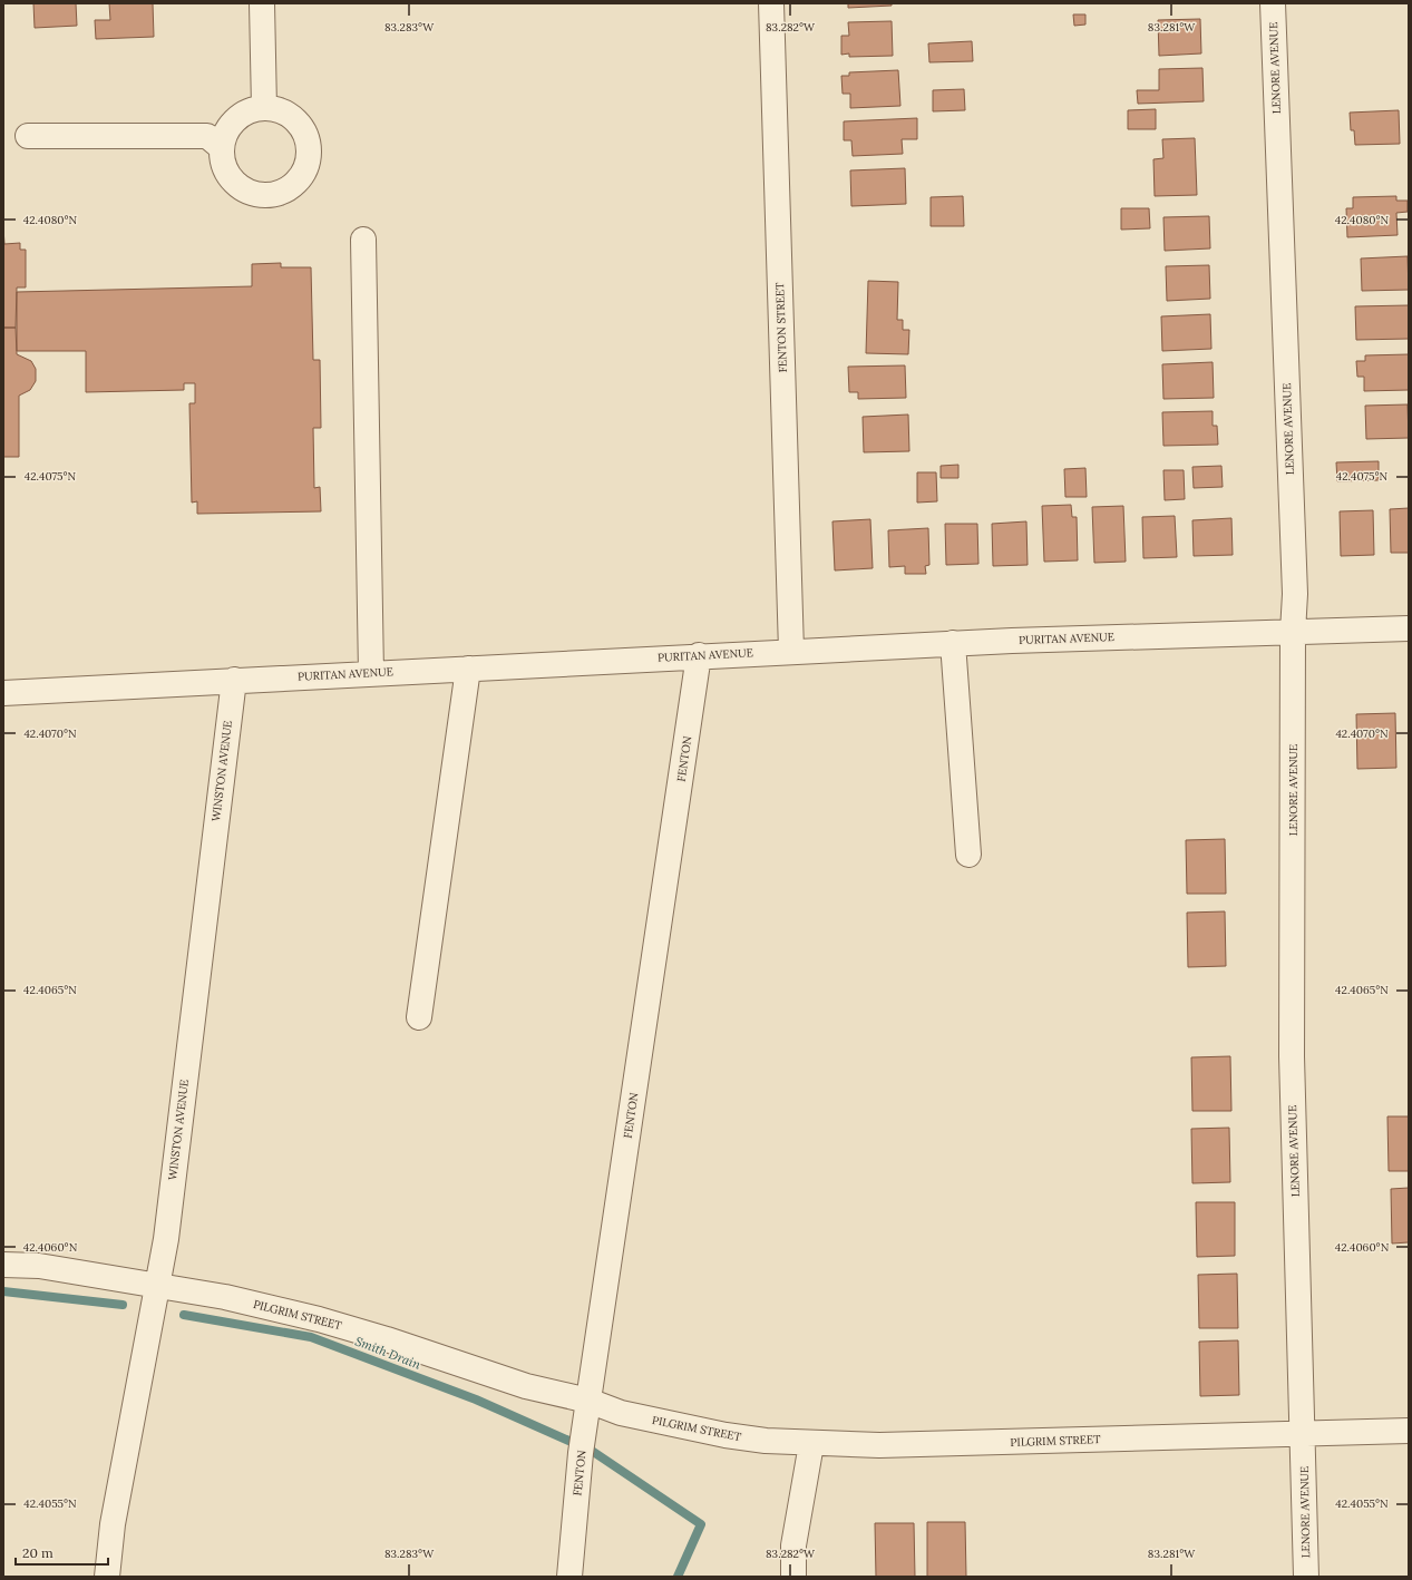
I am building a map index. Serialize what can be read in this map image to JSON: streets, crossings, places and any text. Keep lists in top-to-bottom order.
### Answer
{
  "streets": {
    "street": [
      "LENORE AVENUE",
      "FENTON STREET",
      "PURITAN AVENUE",
      "FENTON",
      "WINSTON AVENUE",
      "PILGRIM STREET"
    ]
  },
  "crossings": [
    ["LENORE AVENUE", "PURITAN AVENUE"],
    ["LENORE AVENUE", "PILGRIM STREET"],
    ["FENTON STREET", "PURITAN AVENUE"],
    ["PURITAN AVENUE", "FENTON"],
    ["PURITAN AVENUE", "WINSTON AVENUE"],
    ["FENTON", "PILGRIM STREET"],
    ["WINSTON AVENUE", "PILGRIM STREET"]
  ],
  "water": ["Smith Drain"],
  "scale_bar": "20 m",
  "coordinates": [
    "83.283°W",
    "83.282°W",
    "83.281°W",
    "42.4080°N",
    "42.4075°N",
    "42.4070°N",
    "42.4065°N",
    "42.4060°N",
    "42.4055°N"
  ]
}
